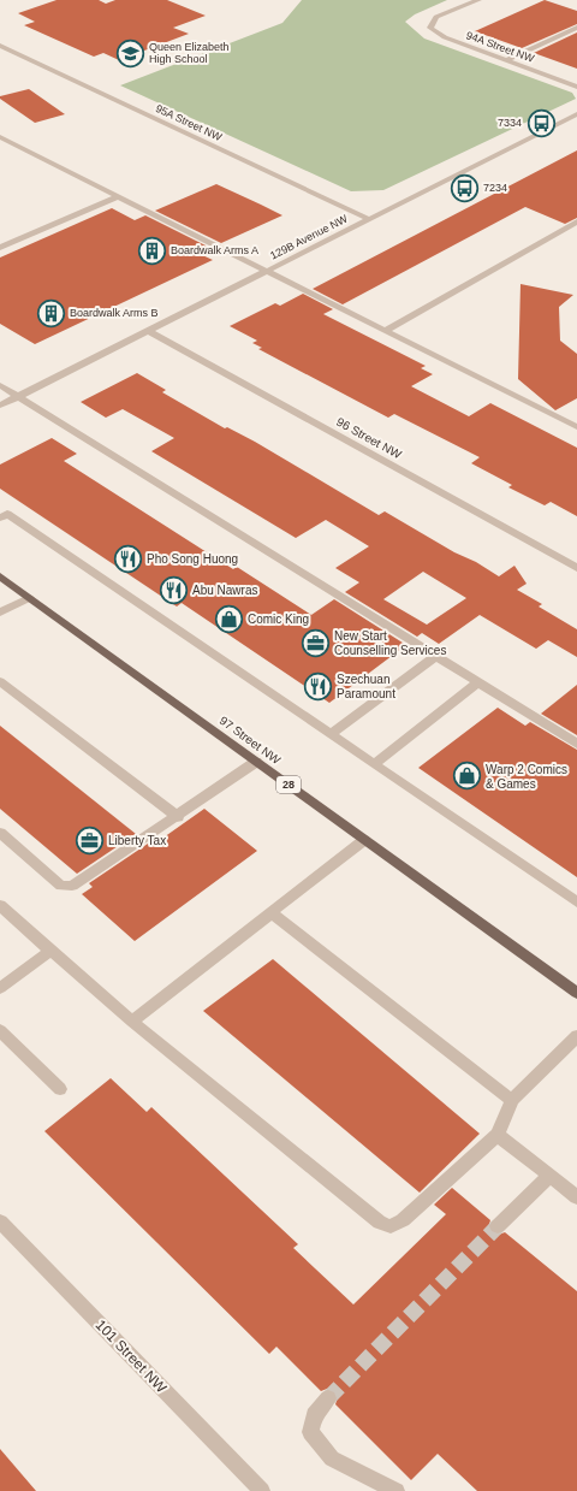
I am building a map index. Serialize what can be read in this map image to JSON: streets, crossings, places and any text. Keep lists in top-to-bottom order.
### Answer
{
  "streets": {
    "main road": ["97 Street NW", "28"],
    "street": [
      "94A Street NW",
      "95A Street NW",
      "129B Avenue NW",
      "96 Street NW",
      "101 Street NW"
    ]
  },
  "crossings": [
    ["95A Street NW", "129B Avenue NW"],
    ["129B Avenue NW", "96 Street NW"]
  ],
  "places": {
    "school or university": ["Queen Elizabeth High School"],
    "bus stop": ["7334", "7234"],
    "building": ["Boardwalk Arms A", "Boardwalk Arms B"],
    "restaurant": ["Pho Song Huong", "Abu Nawras", "Szechuan Paramount"],
    "shop": ["Comic King", "Warp 2 Comics & Games"],
    "office": ["New Start Counselling Services", "Liberty Tax"]
  }
}
